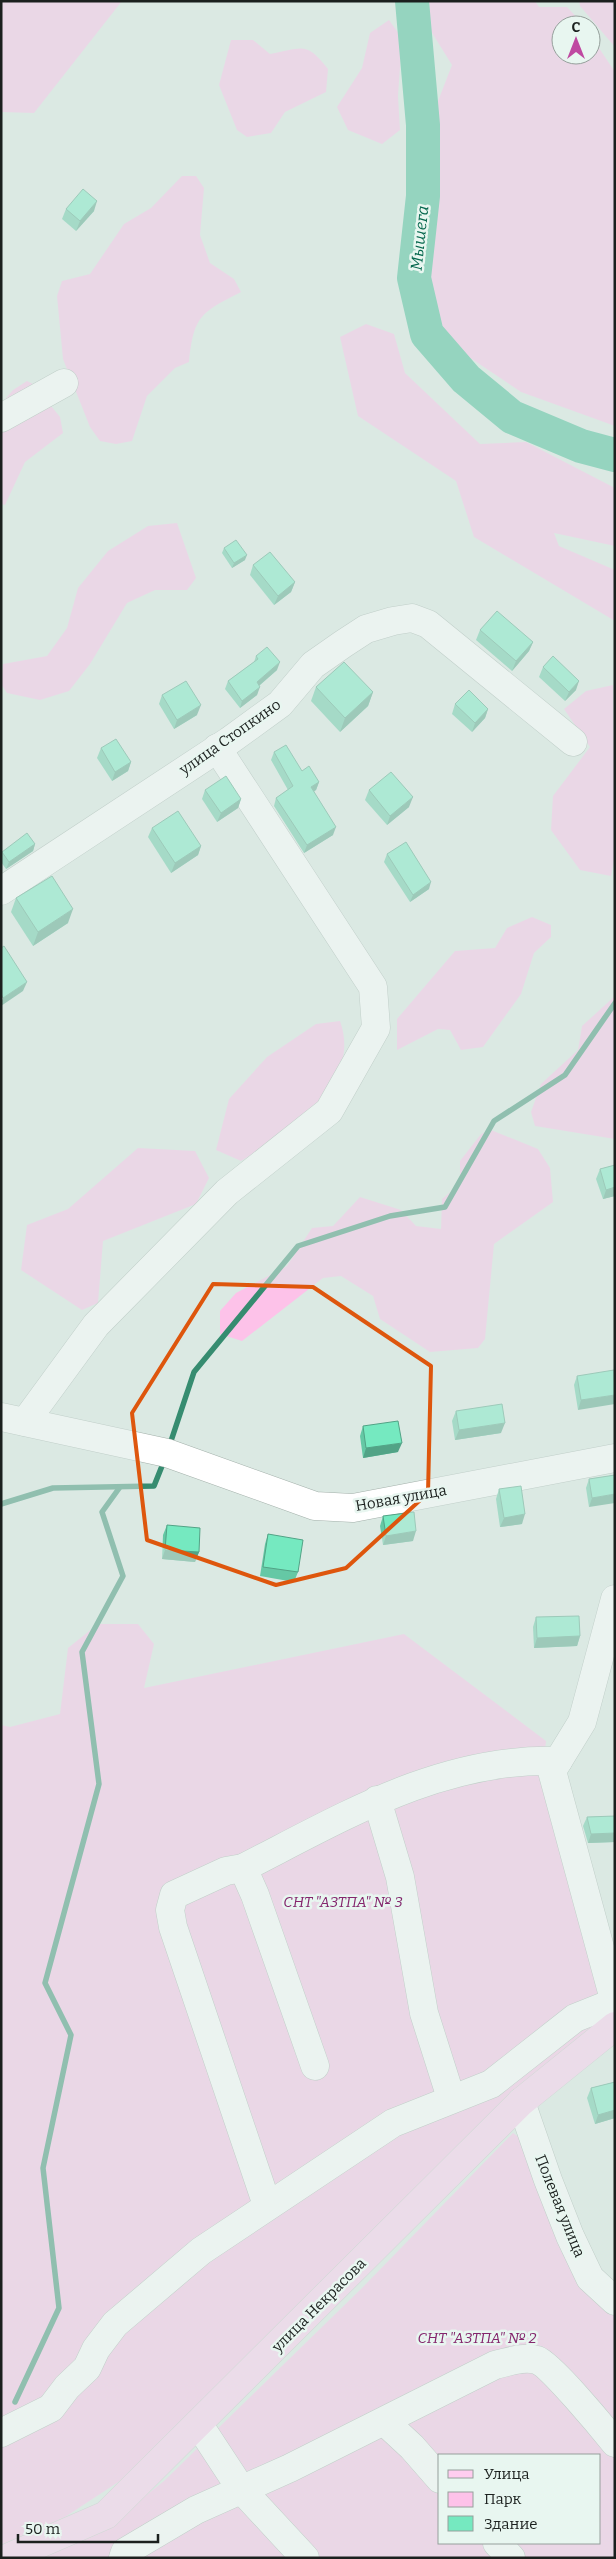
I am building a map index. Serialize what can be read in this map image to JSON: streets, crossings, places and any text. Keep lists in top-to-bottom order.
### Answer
{
  "streets": {
    "main road": ["улица Некрасова"],
    "street": ["улица Стопкино", "Новая улица", "Полевая улица"]
  },
  "crossings": [
    ["Полевая улица", "улица Некрасова"]
  ],
  "water": ["Мышега"],
  "parks": ["СНТ \"АЗТПА\" № 3", "СНТ \"АЗТПА\" № 2"],
  "legend": ["Улица", "Парк", "Здание"],
  "scale_bar": "50 m",
  "north": "top"
}
